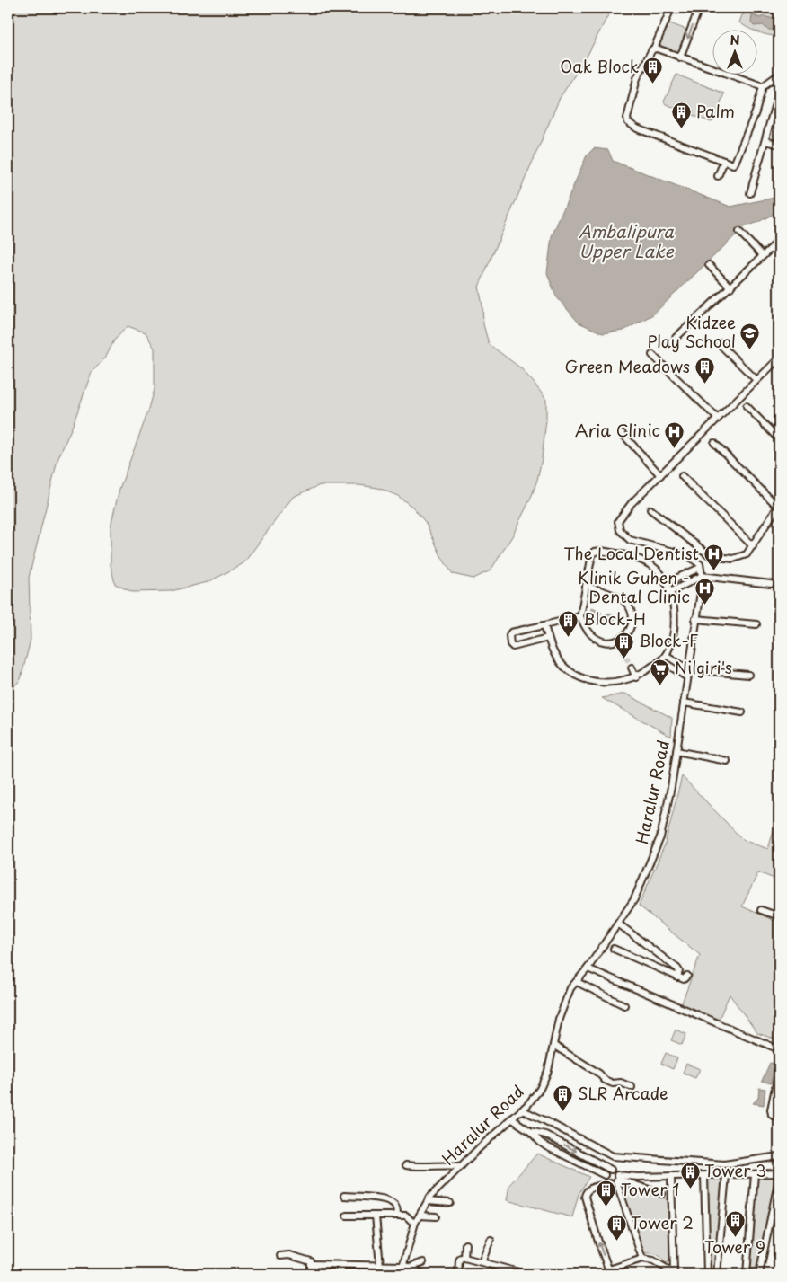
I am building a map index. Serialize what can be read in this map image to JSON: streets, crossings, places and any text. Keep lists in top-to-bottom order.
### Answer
{
  "streets": {
    "street": ["Haralur Road"]
  },
  "water": ["Ambalipura Upper Lake"],
  "places": {
    "building": [
      "Oak Block",
      "Palm",
      "Green Meadows",
      "Block-H",
      "Block-F",
      "SLR Arcade",
      "Tower 3",
      "Tower 1",
      "Tower 9",
      "Tower 2"
    ],
    "school or university": ["Kidzee Play School"],
    "hospital": ["Aria Clinic", "The Local Dentist", "Klinik Guhen - Dental Clinic"],
    "supermarket": ["Nilgiri's"]
  },
  "north": "top"
}
